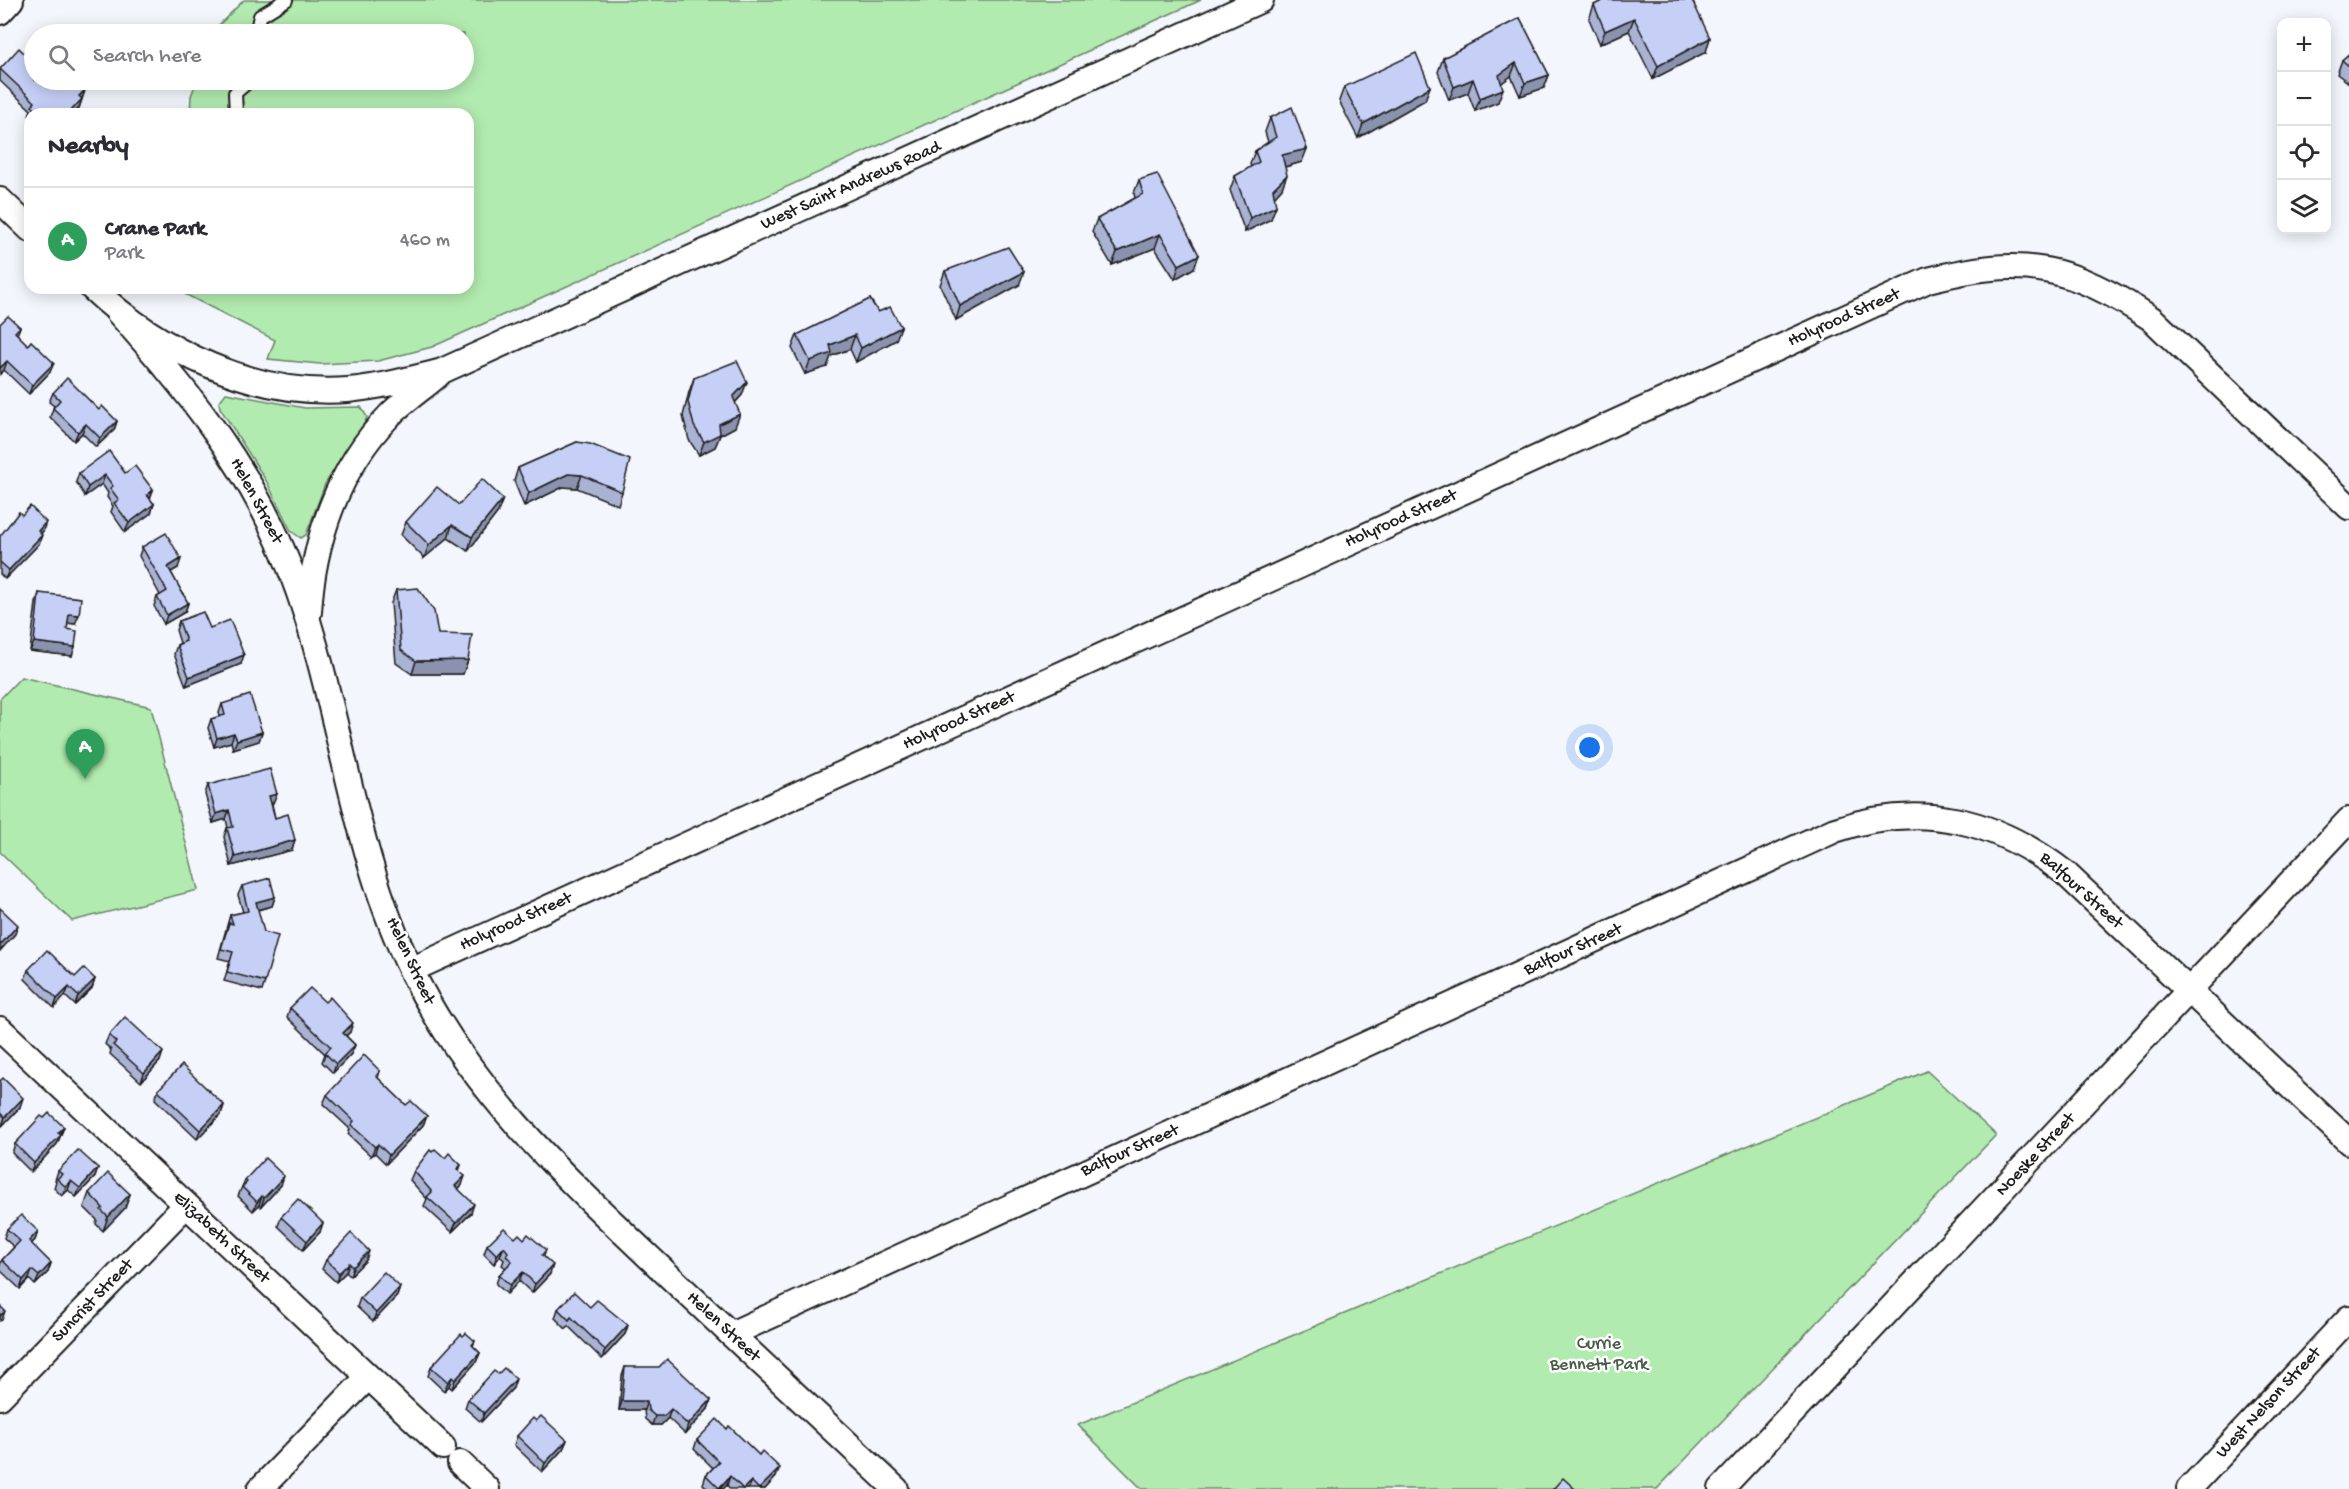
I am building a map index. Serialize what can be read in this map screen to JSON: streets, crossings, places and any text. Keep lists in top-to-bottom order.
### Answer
{
  "streets": {
    "street": [
      "West Saint Andrews Road",
      "Holyrood Street",
      "Helen Street",
      "Balfour Street",
      "Noeske Street",
      "Elizabeth Street",
      "Suncrist Street",
      "West Nelson Street"
    ]
  },
  "crossings": [
    ["West Saint Andrews Road", "Helen Street"],
    ["Holyrood Street", "Helen Street"],
    ["Helen Street", "Balfour Street"],
    ["Balfour Street", "Noeske Street"],
    ["Elizabeth Street", "Suncrist Street"]
  ],
  "parks": ["Currie Bennett Park"],
  "page": {
    "map_buttons": ["+", "−"],
    "search": "Search here",
    "heading": "Nearby",
    "list": [
      {
        "mark": "A",
        "name": "Crane Park",
        "note": "Park",
        "value": "460 m"
      }
    ],
    "pins": "A"
  }
}
